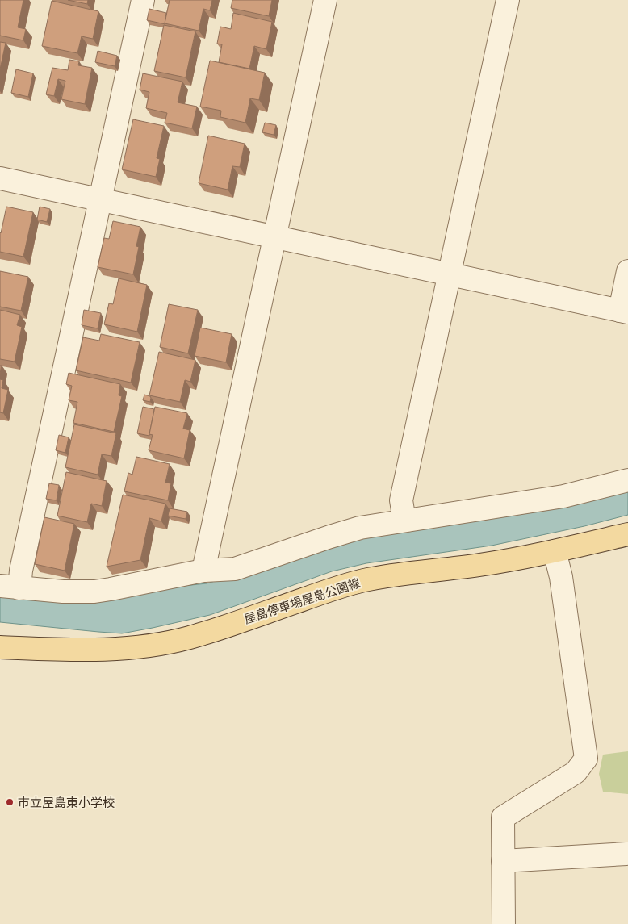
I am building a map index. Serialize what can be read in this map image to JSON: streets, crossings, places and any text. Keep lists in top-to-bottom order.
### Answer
{
  "streets": {
    "main road": ["屋島停車場屋島公園線"]
  },
  "places": ["市立屋島東小学校"]
}
